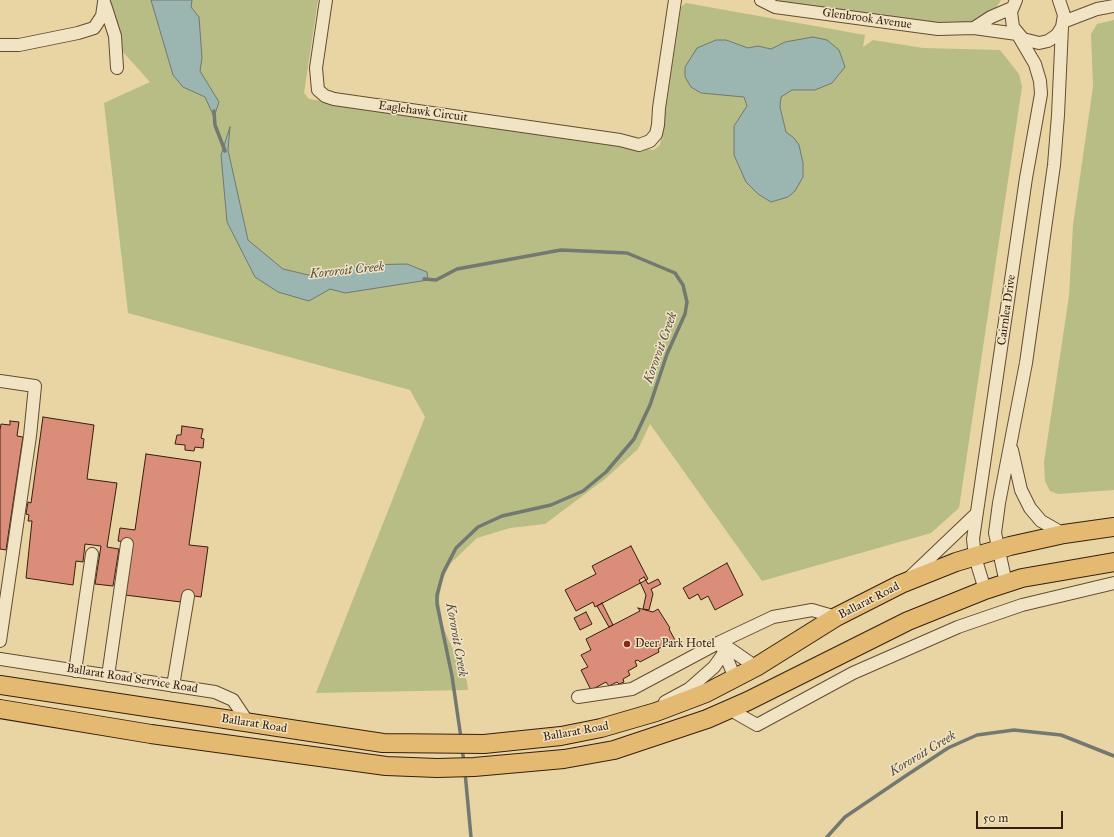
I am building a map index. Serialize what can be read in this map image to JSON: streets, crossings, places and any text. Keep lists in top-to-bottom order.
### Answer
{
  "streets": {
    "highway": ["Ballarat Road"],
    "street": [
      "Glenbrook Avenue",
      "Eaglehawk Circuit",
      "Cairnlea Drive",
      "Ballarat Road Service Road"
    ]
  },
  "crossings": [
    ["Glenbrook Avenue", "Cairnlea Drive"],
    ["Cairnlea Drive", "Ballarat Road"],
    ["Ballarat Road", "Ballarat Road Service Road"]
  ],
  "water": ["Kororoit Creek"],
  "places": ["Deer Park Hotel"],
  "scale_bar": "50 m"
}
